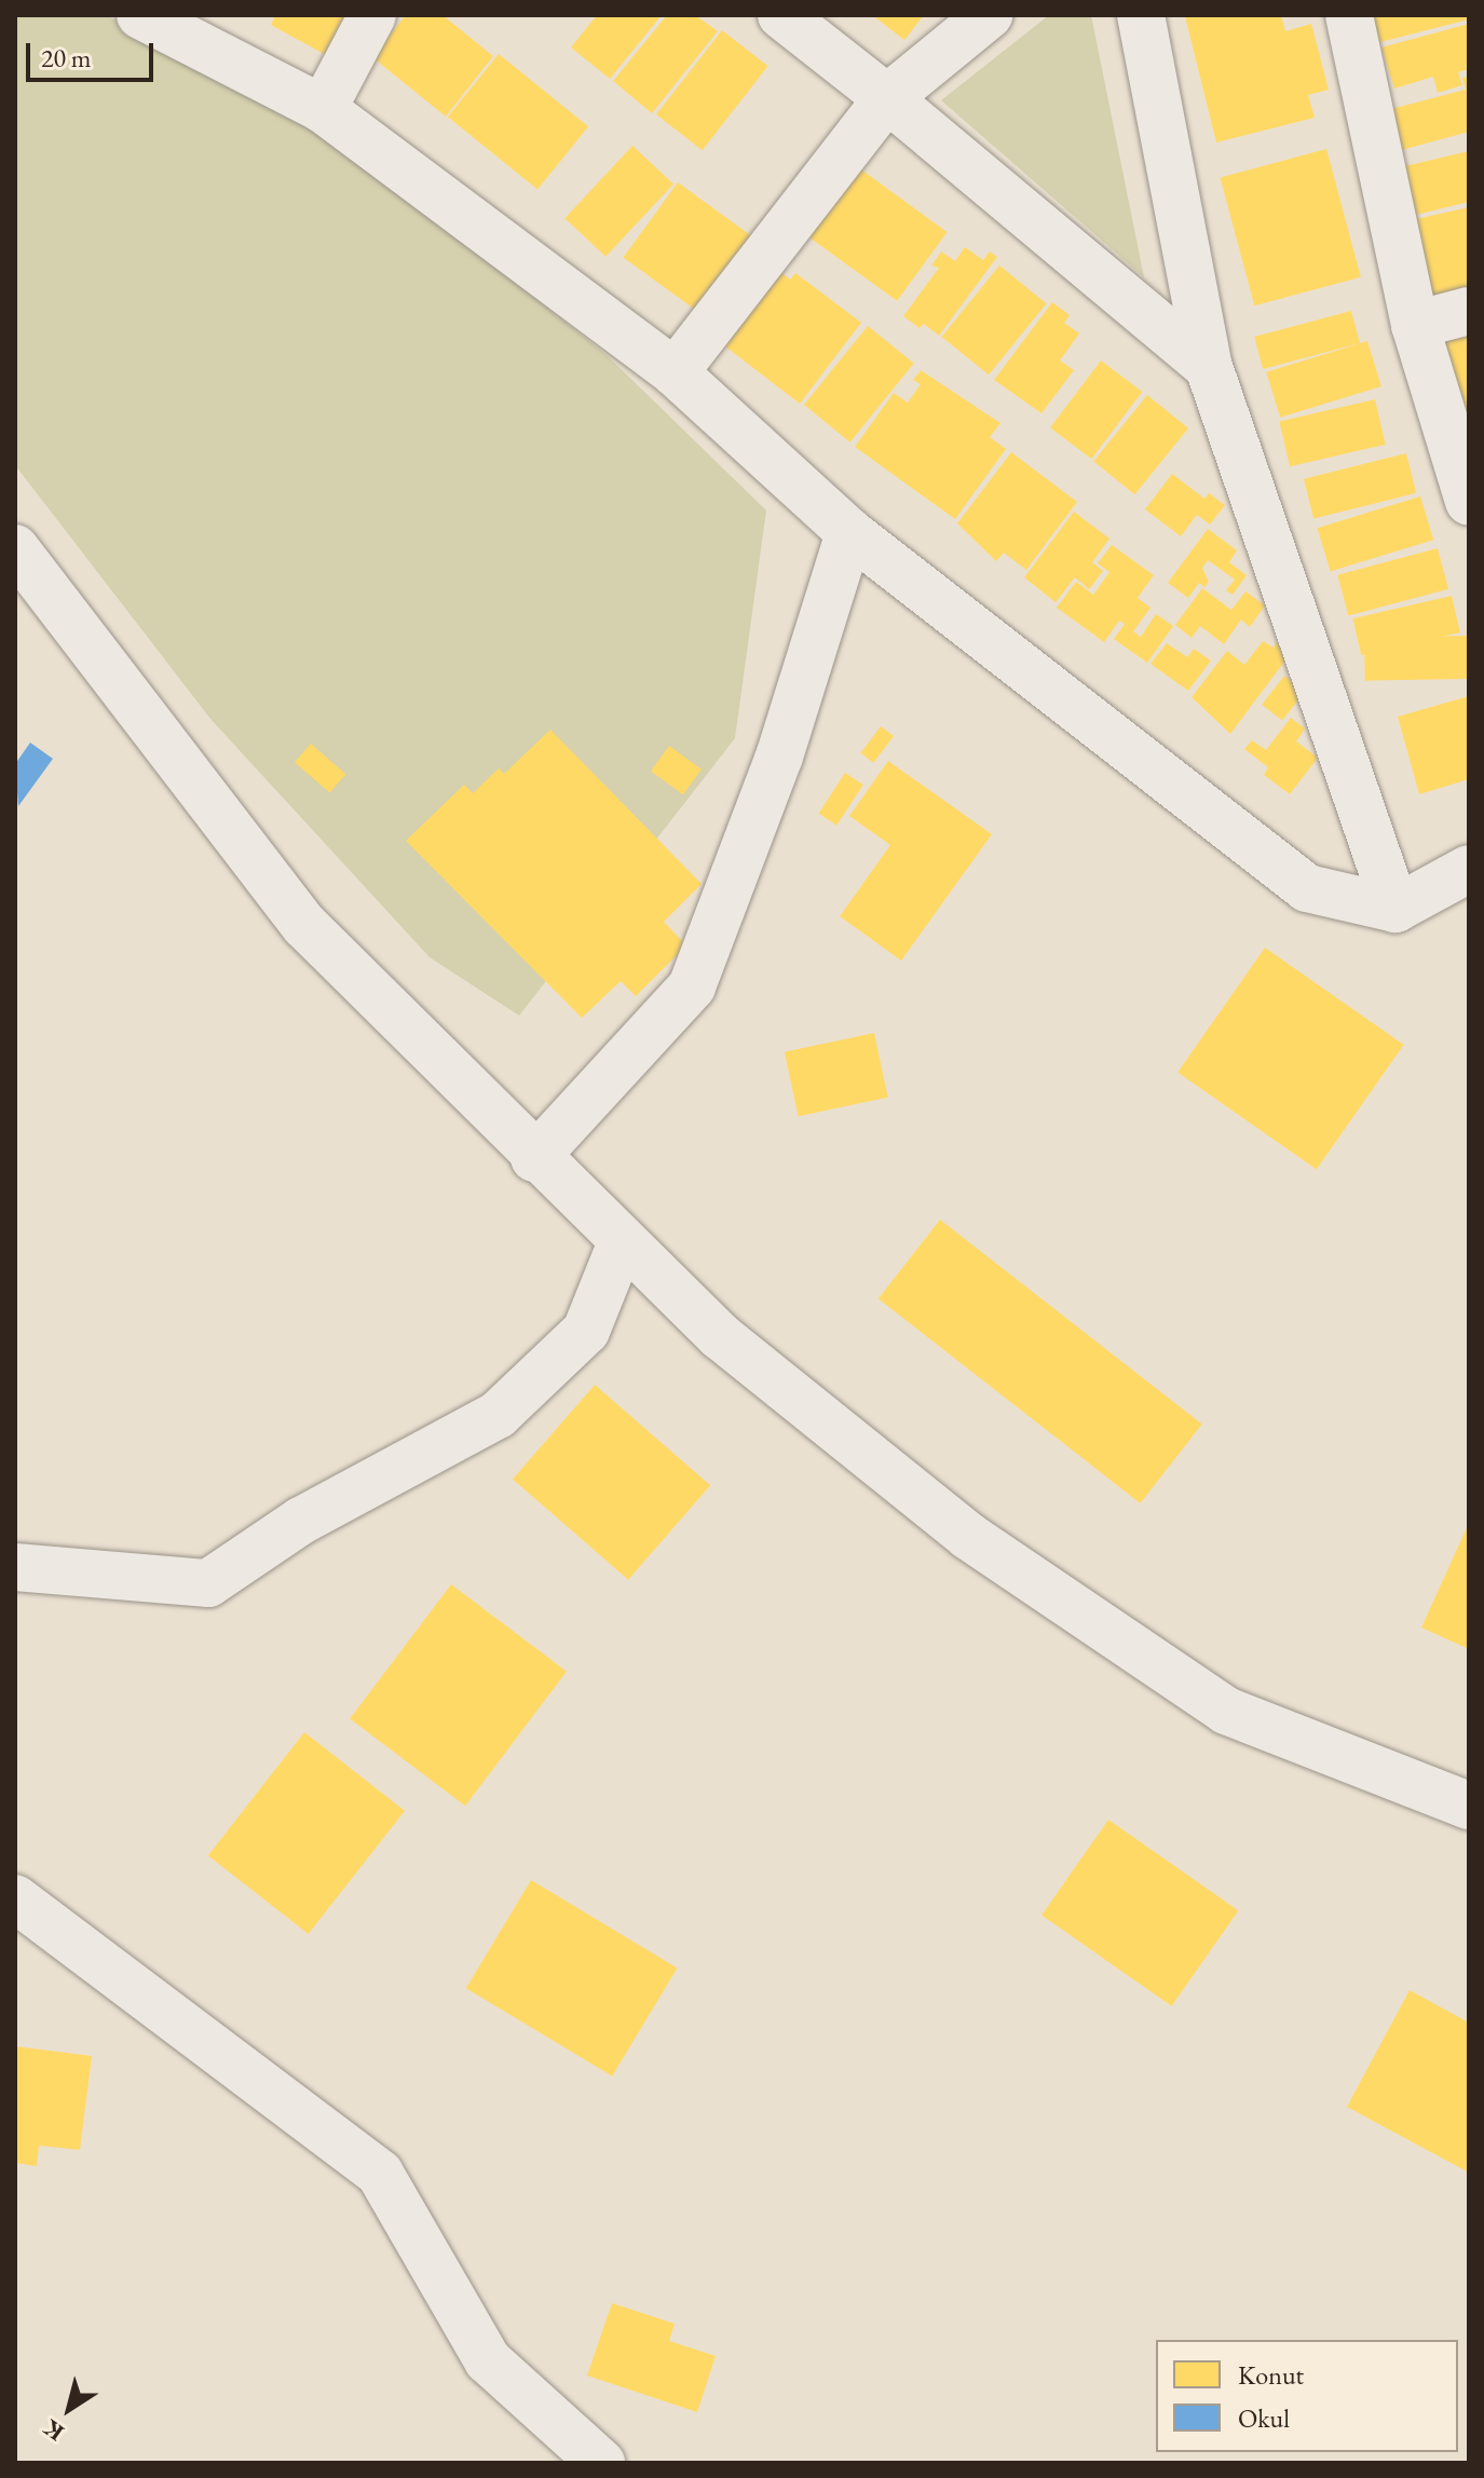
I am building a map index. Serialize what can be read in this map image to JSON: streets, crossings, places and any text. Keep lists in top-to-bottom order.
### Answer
{
  "legend": ["Konut", "Okul"],
  "scale_bar": "20 m",
  "north": "bottom left"
}
